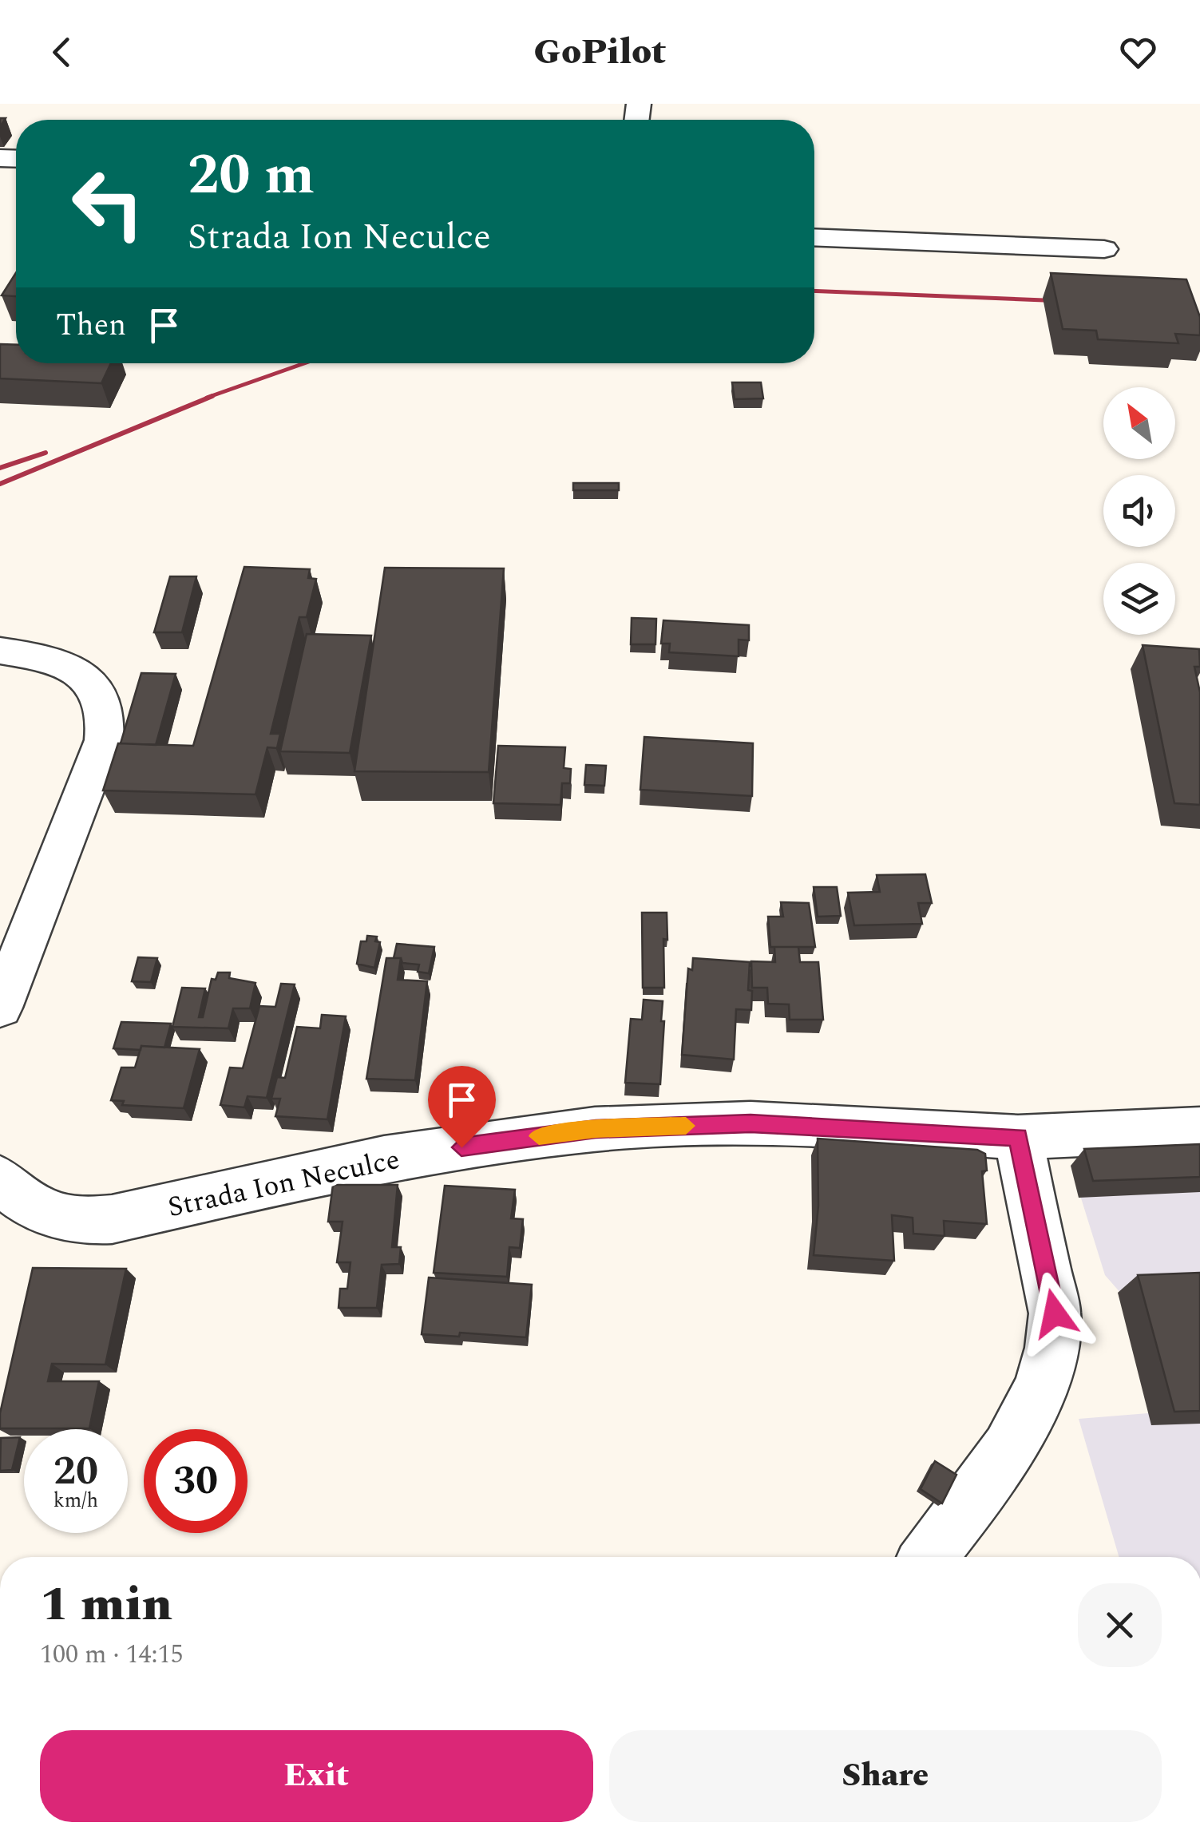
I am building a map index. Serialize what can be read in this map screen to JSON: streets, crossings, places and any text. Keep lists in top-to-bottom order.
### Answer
{
  "streets": {
    "street": ["Strada Ion Neculce"]
  },
  "north": "top left",
  "page": {
    "header": "GoPilot",
    "turn": ["20 m", "Strada Ion Neculce"],
    "then": "Then",
    "speed": "20 km/h",
    "limit": "30",
    "heading": ["1 min", "100 m · 14:15"],
    "buttons": ["Exit", "Share"]
  }
}
